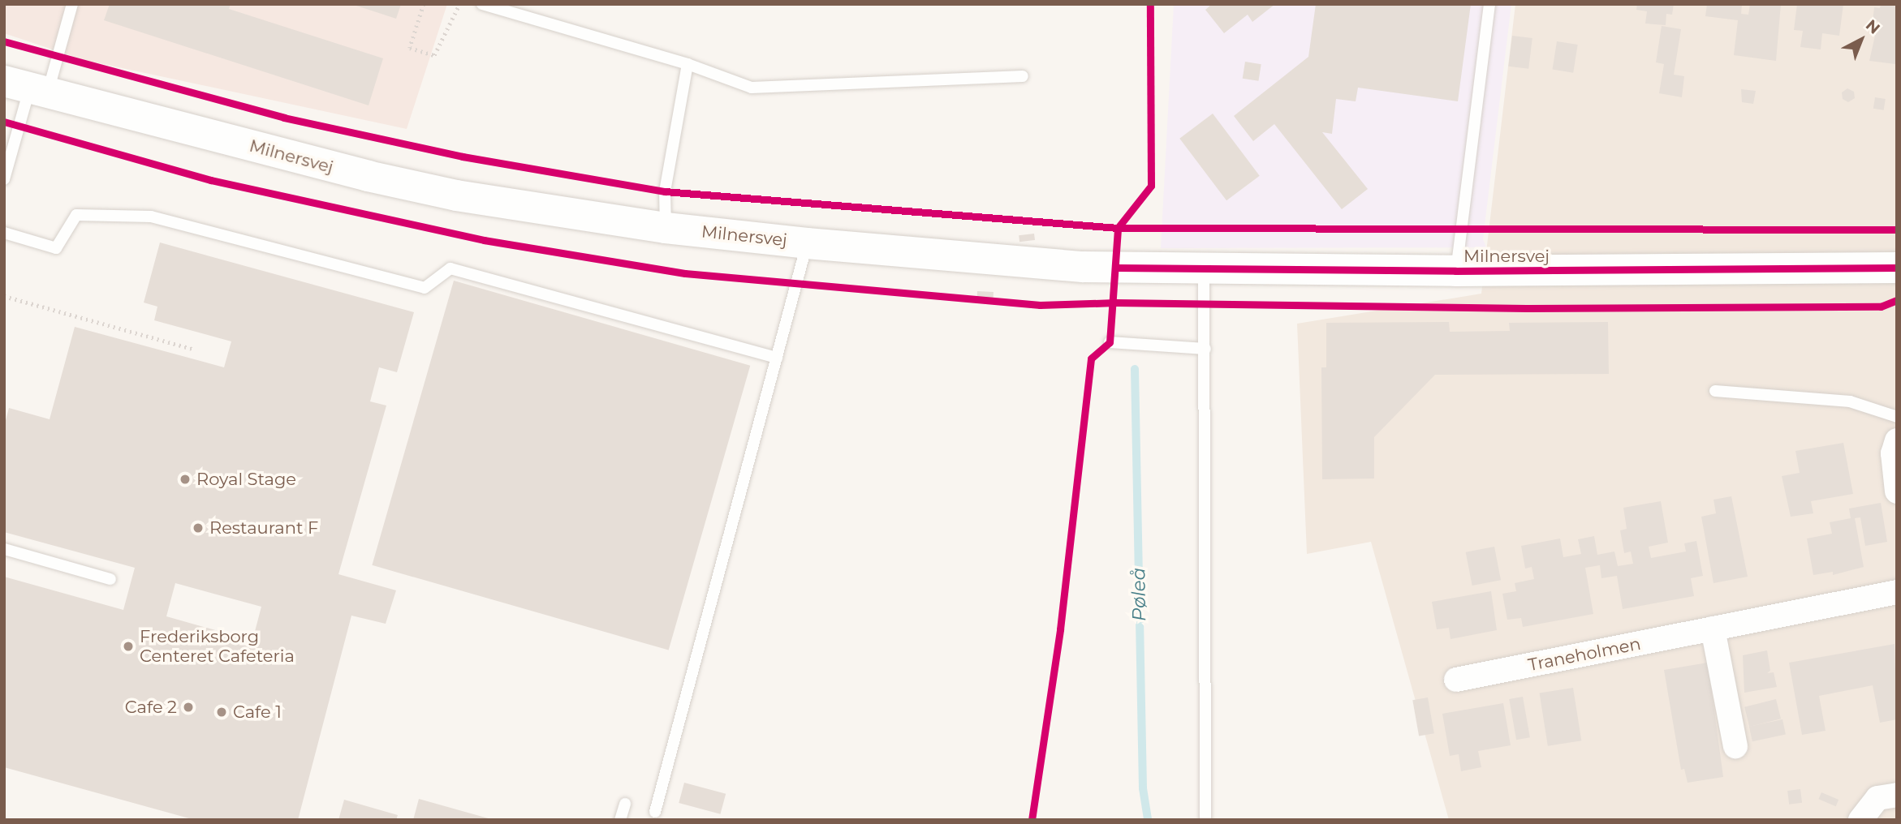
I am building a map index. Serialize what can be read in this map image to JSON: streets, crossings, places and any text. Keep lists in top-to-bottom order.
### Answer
{
  "streets": {
    "street": ["Milnersvej", "Traneholmen"]
  },
  "water": ["Pøleå"],
  "places": [
    "Royal Stage",
    "Restaurant F",
    "Frederiksborg Centeret Cafeteria",
    "Cafe 2",
    "Cafe 1"
  ],
  "north": "top right"
}
